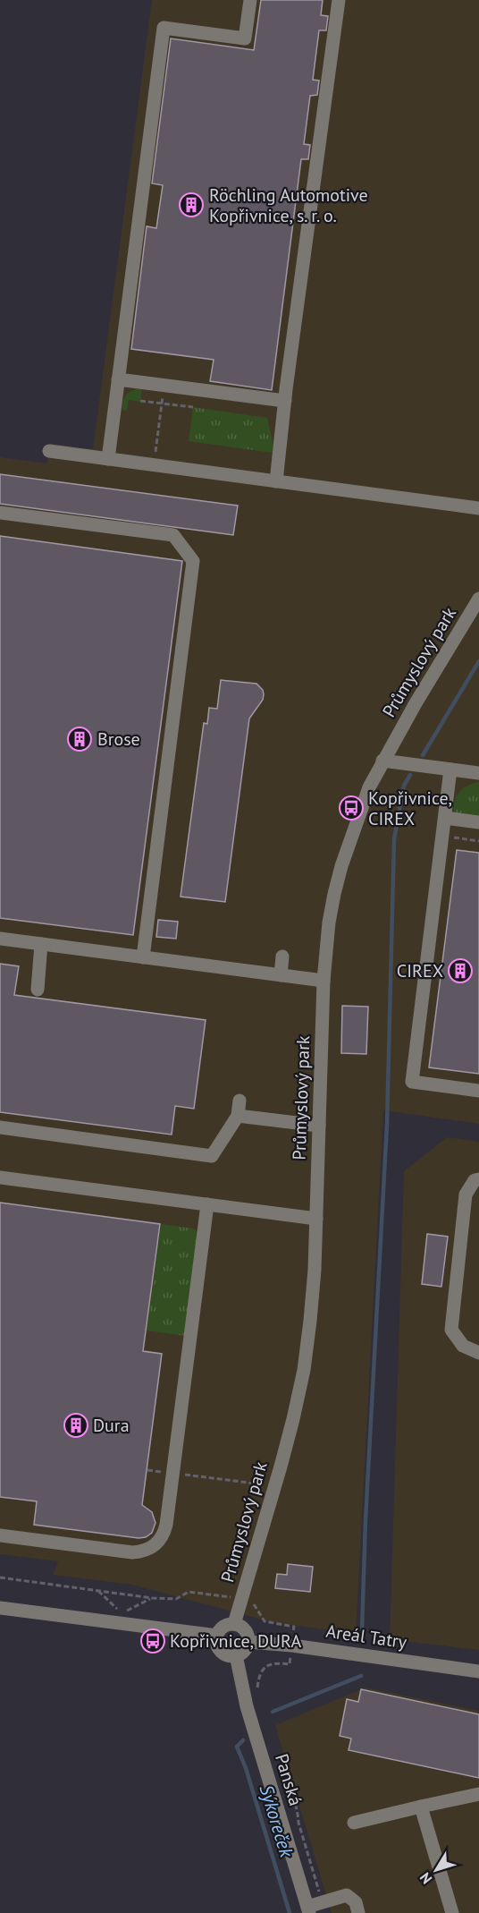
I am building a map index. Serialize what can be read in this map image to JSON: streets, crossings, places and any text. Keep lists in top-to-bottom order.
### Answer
{
  "streets": {
    "street": ["Průmyslový park", "Areál Tatry", "Panská"]
  },
  "crossings": [
    ["Průmyslový park", "Areál Tatry"],
    ["Průmyslový park", "Panská"],
    ["Areál Tatry", "Panská"]
  ],
  "water": ["Sýkoreček"],
  "places": {
    "building": [
      "Röchling Automotive Kopřivnice, s. r. o.",
      "Brose",
      "CIREX",
      "Dura"
    ],
    "bus stop": ["Kopřivnice, CIREX", "Kopřivnice, DURA"]
  },
  "north": "bottom left"
}
